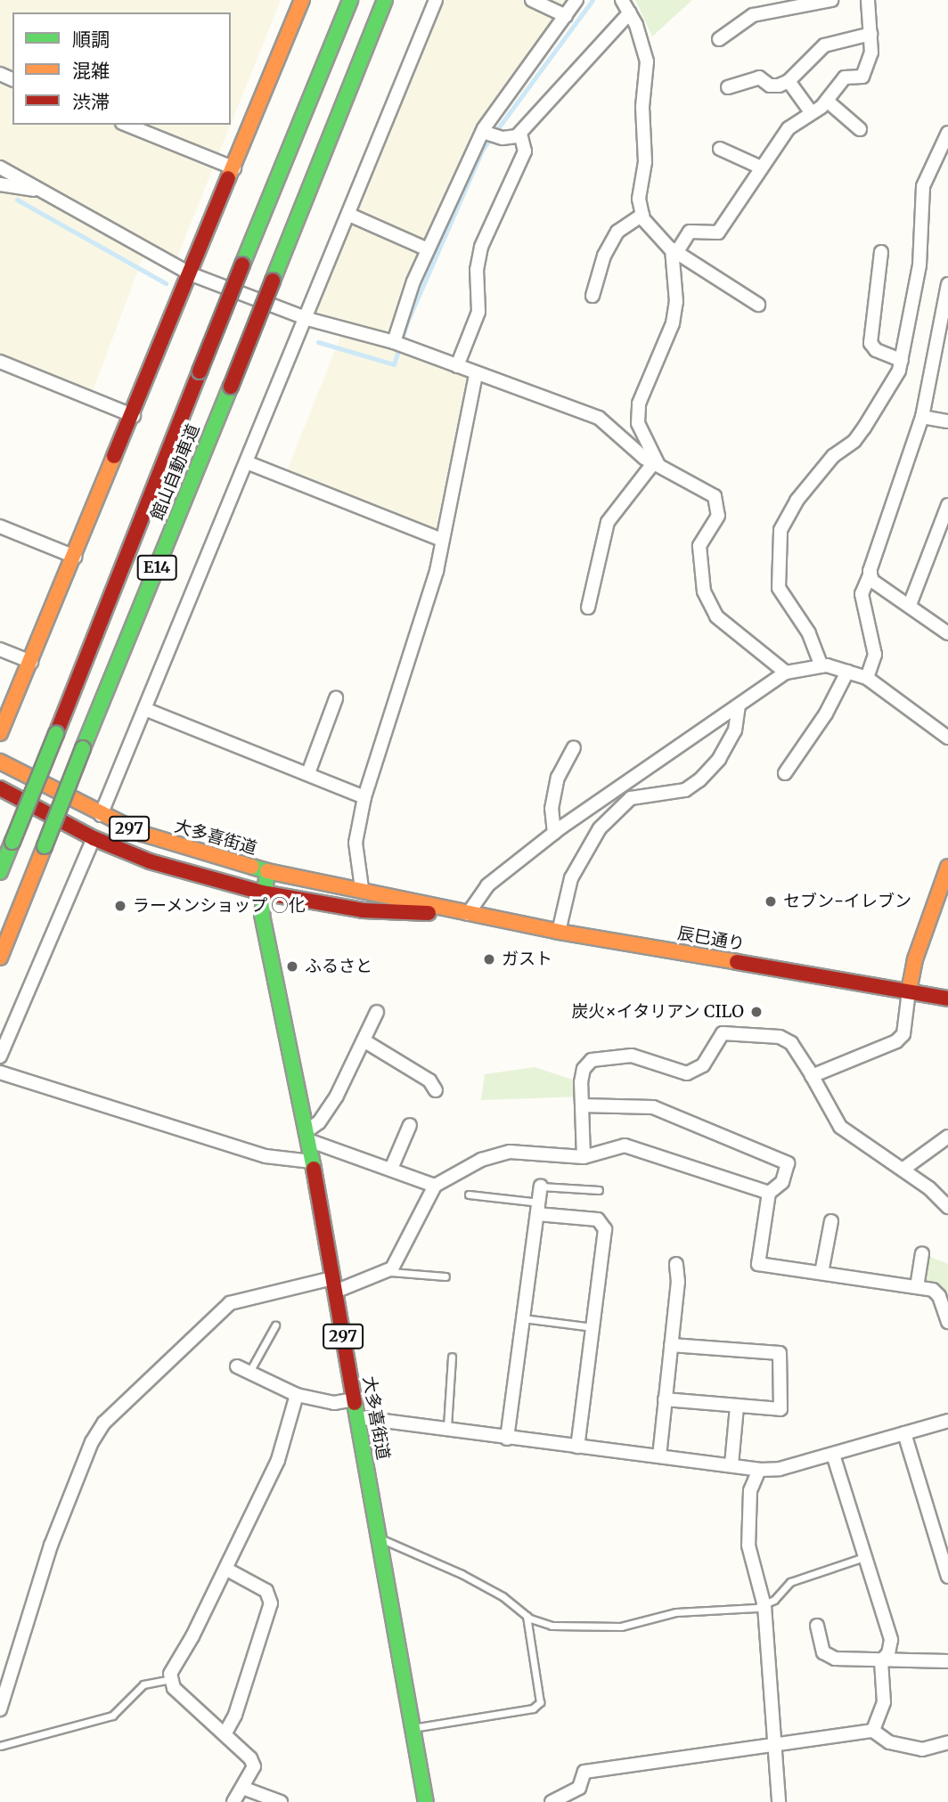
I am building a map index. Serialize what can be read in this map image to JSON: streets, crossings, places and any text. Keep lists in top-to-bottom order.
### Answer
{
  "streets": {
    "main road": [
      "館山自動車道",
      "E14",
      "297",
      "大多喜街道",
      "辰巳通り"
    ]
  },
  "crossings": [
    ["297", "大多喜街道"],
    ["297", "辰巳通り"],
    ["大多喜街道", "辰巳通り"]
  ],
  "places": [
    "セブン-イレブン",
    "ラーメンショップ ◯化",
    "ガスト",
    "ふるさと",
    "炭火×イタリアン CILO"
  ],
  "legend": ["順調", "混雑", "渋滞"]
}
